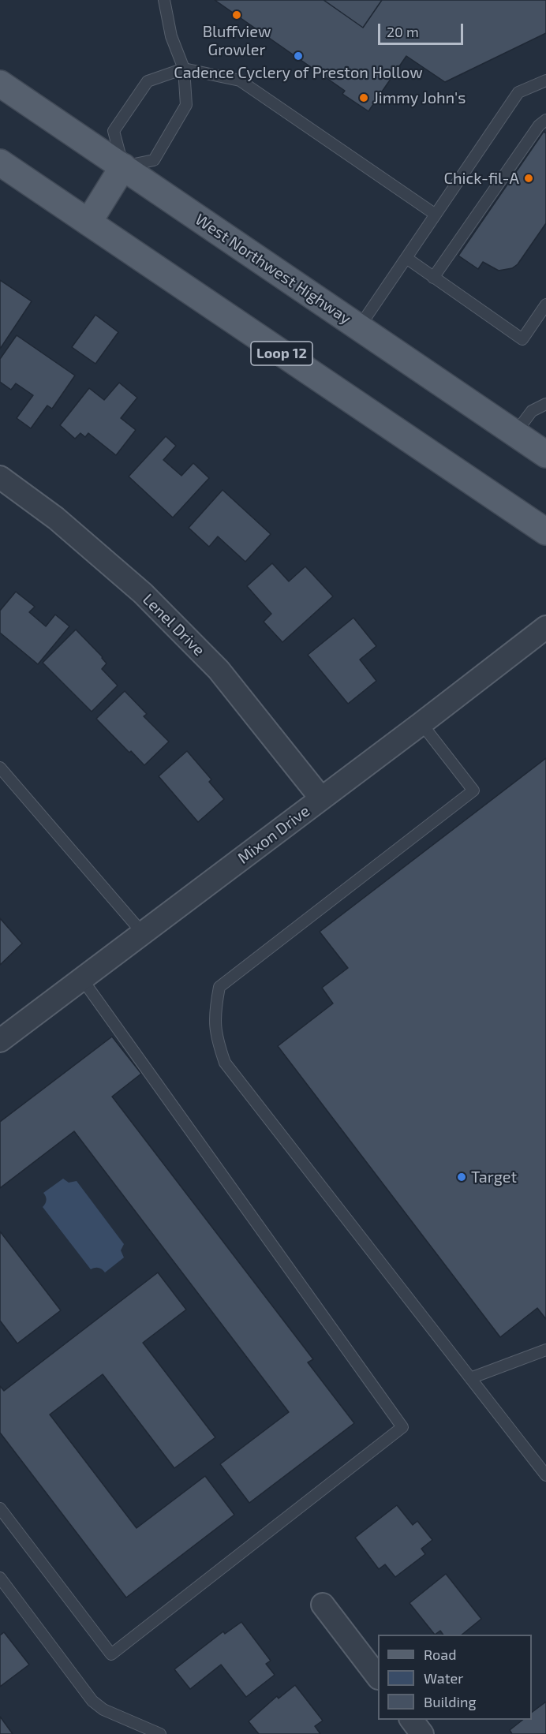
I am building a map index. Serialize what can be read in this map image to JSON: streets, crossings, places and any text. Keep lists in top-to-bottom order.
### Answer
{
  "streets": {
    "main road": ["West Northwest Highway", "Loop 12"],
    "street": ["Lenel Drive", "Mixon Drive"]
  },
  "crossings": [
    ["Lenel Drive", "Mixon Drive"]
  ],
  "places": [
    "Bluffview Growler",
    "Cadence Cyclery of Preston Hollow",
    "Jimmy John's",
    "Chick-fil-A",
    "Target"
  ],
  "legend": ["Road", "Water", "Building"],
  "scale_bar": "20 m"
}
